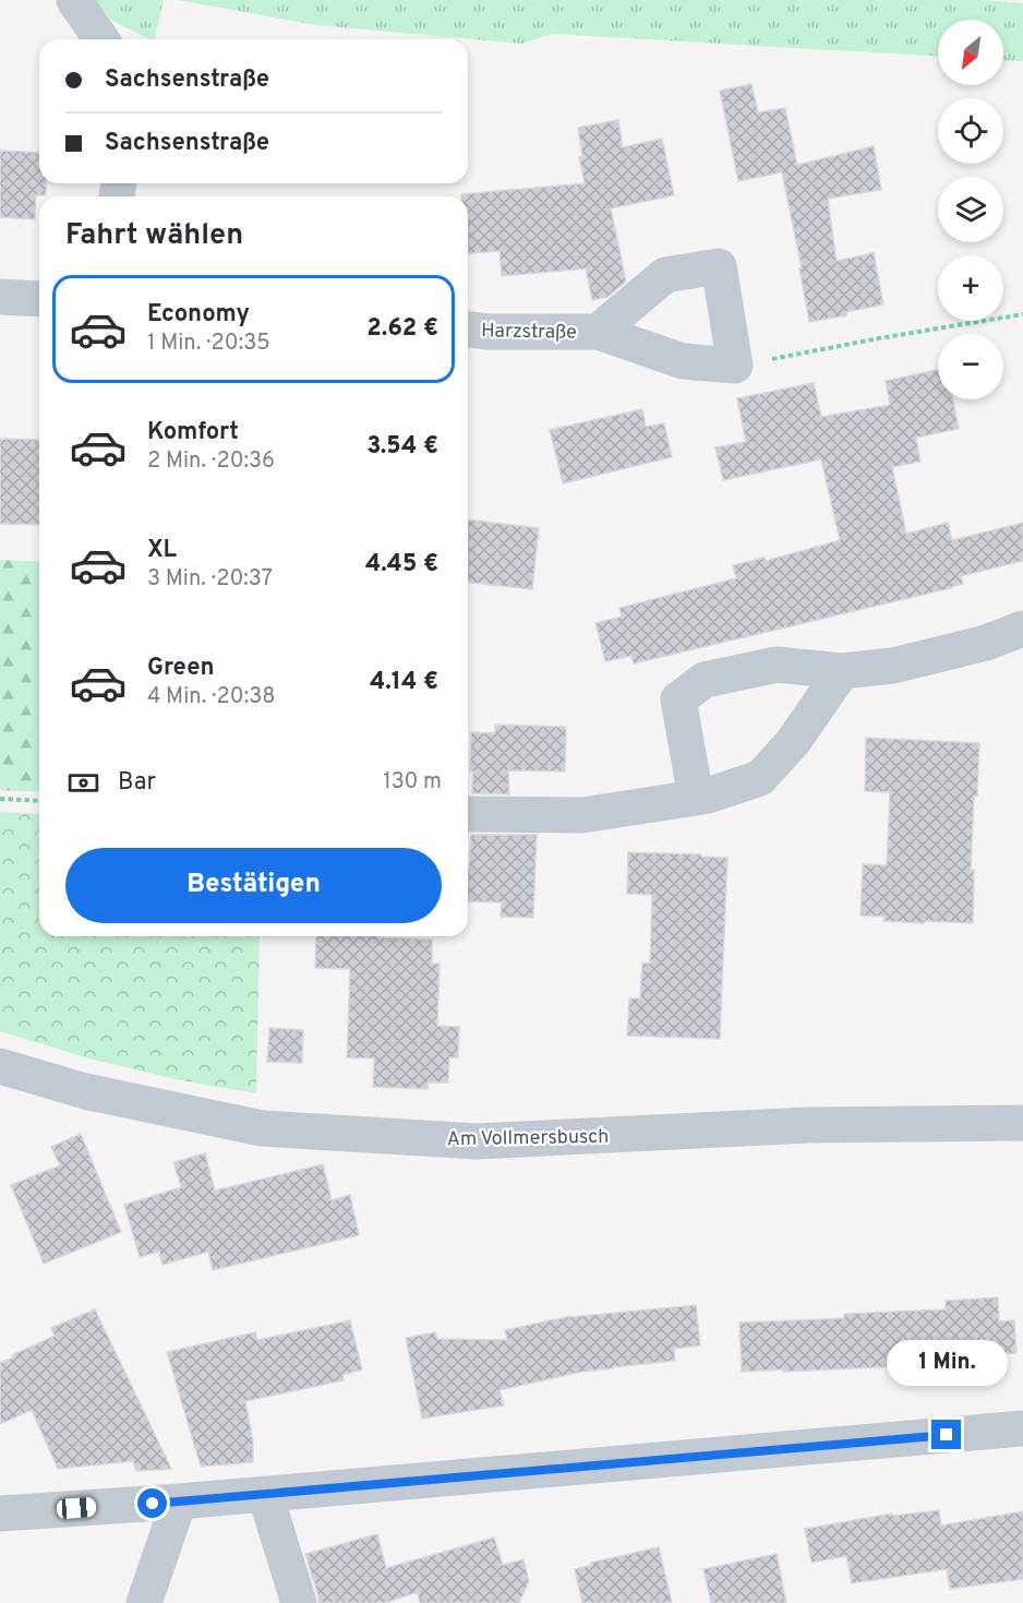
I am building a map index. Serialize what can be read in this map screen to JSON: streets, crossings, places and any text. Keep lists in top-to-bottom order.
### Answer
{
  "streets": {
    "street": ["Harzstraße", "Am Vollmersbusch"]
  },
  "north": "bottom left",
  "page": {
    "map_buttons": ["+", "−"],
    "banner": ["Sachsenstraße", "Sachsenstraße"],
    "heading": "Fahrt wählen",
    "list": [
      {
        "name": "Economy",
        "note": "1 Min. · 20:35",
        "value": "2.62 €"
      },
      {
        "name": "Komfort",
        "note": "2 Min. · 20:36",
        "value": "3.54 €"
      },
      {
        "name": "XL",
        "note": "3 Min. · 20:37",
        "value": "4.45 €"
      },
      {
        "name": "Green",
        "note": "4 Min. · 20:38",
        "value": "4.14 €"
      }
    ],
    "pay": ["Bar", "130 m"],
    "buttons": "Bestätigen",
    "bubble": "1 Min."
  }
}
